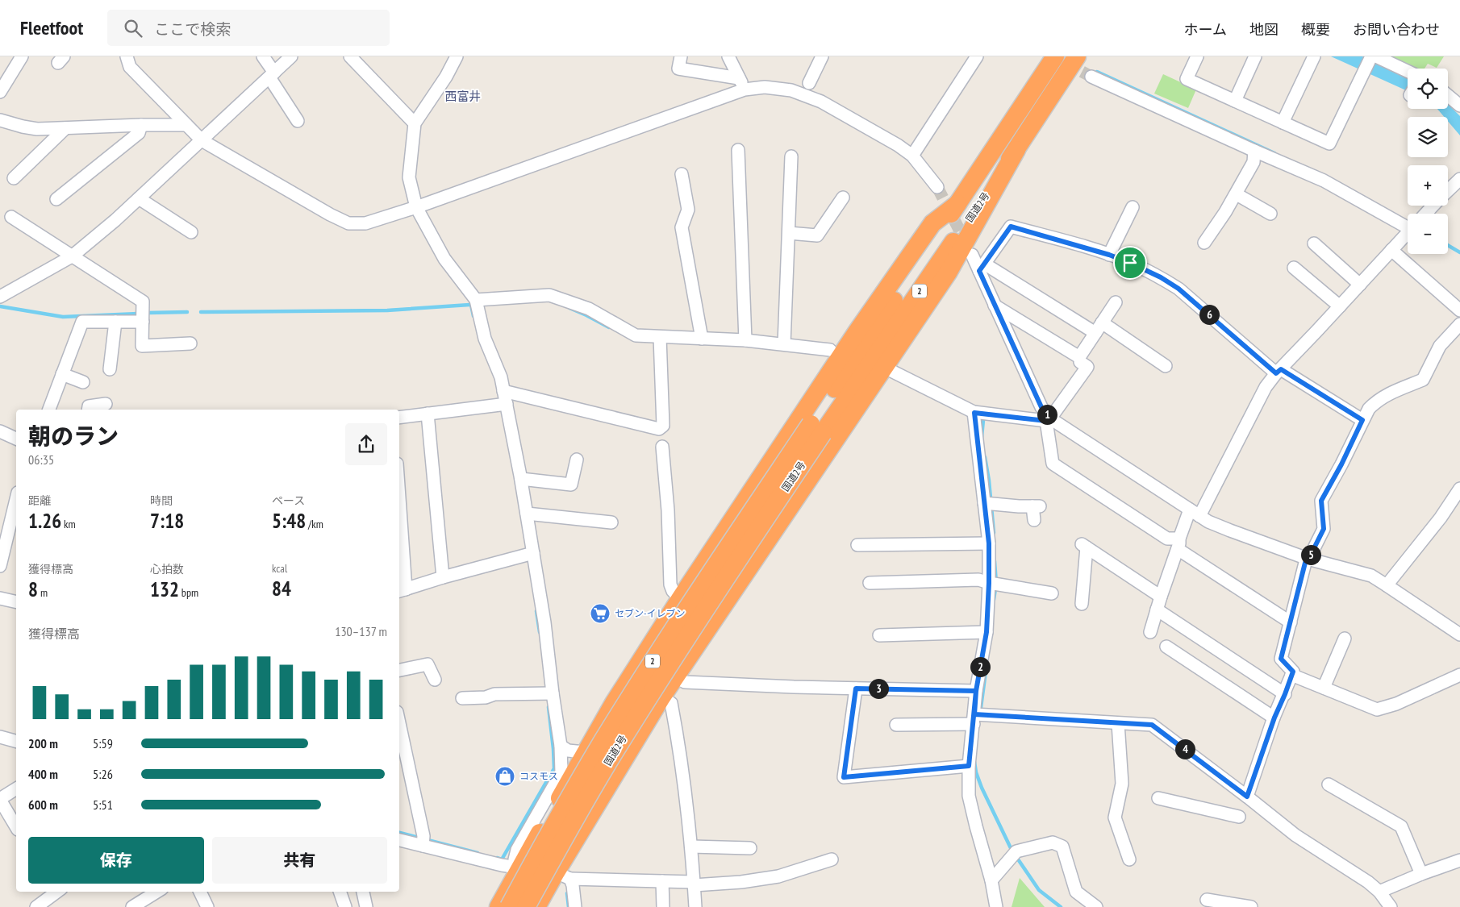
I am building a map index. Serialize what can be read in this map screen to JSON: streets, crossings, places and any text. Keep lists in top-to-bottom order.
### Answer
{
  "streets": {
    "highway": ["国道2号", "2"]
  },
  "districts": ["西富井"],
  "places": {
    "supermarket": ["セブン-イレブン"],
    "shop": ["コスモス"]
  },
  "page": {
    "header": "Fleetfoot",
    "search": "ここで検索",
    "nav": [
      "ホーム",
      "地図",
      "概要",
      "お問い合わせ"
    ],
    "map_buttons": ["+", "−"],
    "pins": [
      "6",
      "1",
      "5",
      "2",
      "3",
      "4"
    ],
    "heading": ["朝のラン", "06:35"],
    "stats": [
      ["距離", "1.26 km"],
      ["時間", "7:18"],
      ["ペース", "5:48 /km"],
      ["獲得標高", "8 m"],
      ["心拍数", "132 bpm"],
      ["kcal", "84"]
    ],
    "chart": ["獲得標高", "130–137 m"],
    "list": [
      {
        "name": "200 m",
        "note": "5:59"
      },
      {
        "name": "400 m",
        "note": "5:26"
      },
      {
        "name": "600 m",
        "note": "5:51"
      }
    ],
    "buttons": ["保存", "共有"]
  }
}
